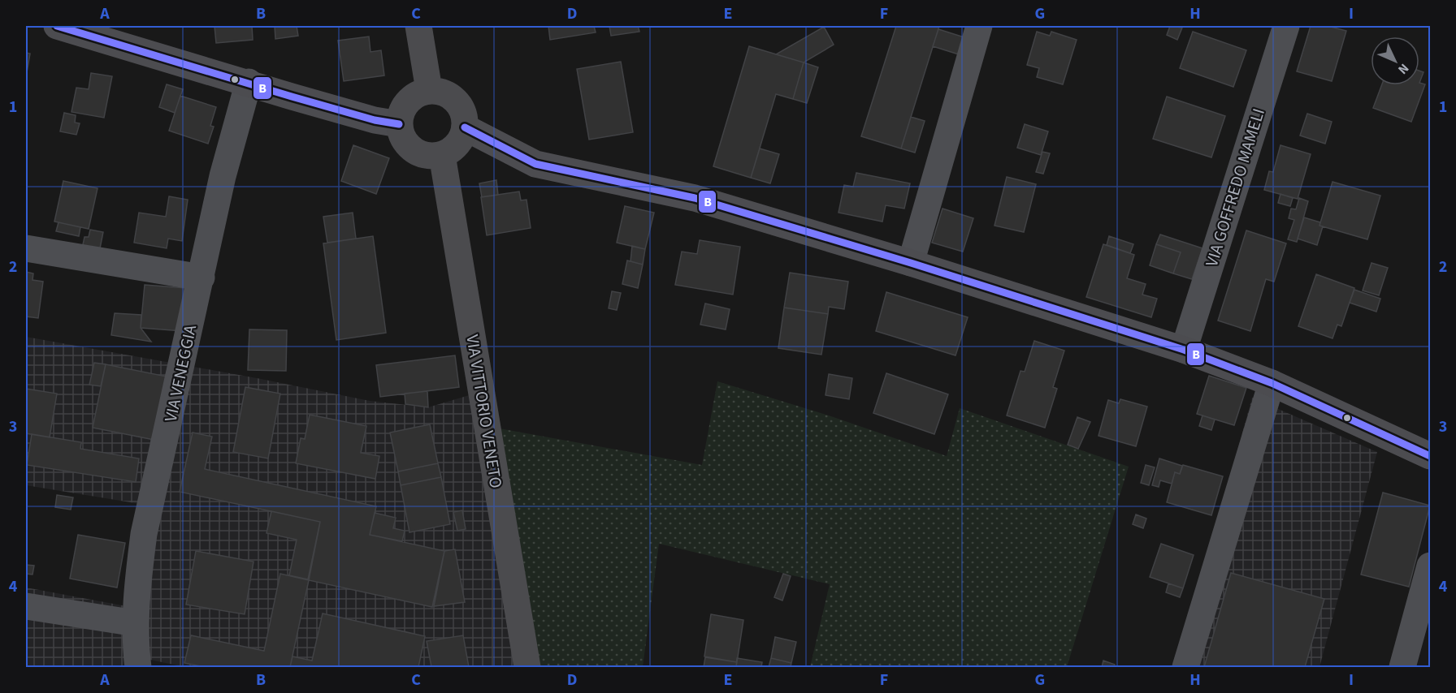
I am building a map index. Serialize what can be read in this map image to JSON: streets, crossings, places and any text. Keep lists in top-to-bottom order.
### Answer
{
  "streets": {
    "main road": ["VIA VITTORIO VENETO"],
    "street": ["VIA GOFFREDO MAMELI", "VIA VENEGGIA"]
  },
  "lines": ["transit line B"],
  "north": "bottom right",
  "grid": {
    "columns": [
      "A",
      "B",
      "C",
      "D",
      "E",
      "F",
      "G",
      "H",
      "I"
    ],
    "rows": [
      "1",
      "2",
      "3",
      "4"
    ]
  }
}
